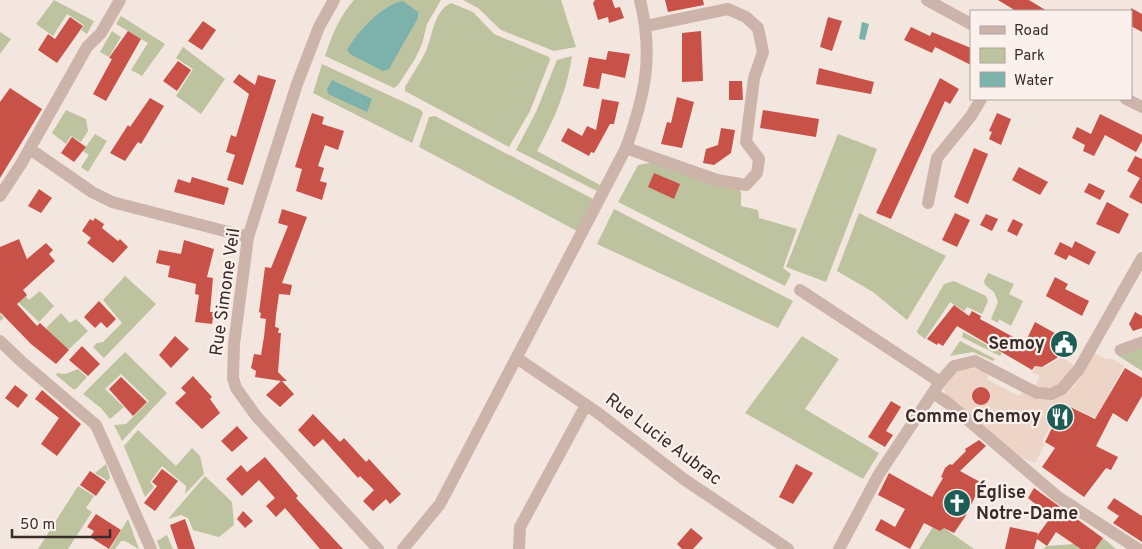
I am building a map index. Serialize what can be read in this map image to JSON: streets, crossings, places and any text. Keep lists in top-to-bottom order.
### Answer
{
  "streets": {
    "street": ["Rue Simone Veil", "Rue Lucie Aubrac"]
  },
  "places": {
    "public building": ["Semoy"],
    "restaurant": ["Comme Chemoy"],
    "church": ["Église Notre-Dame"]
  },
  "legend": ["Road", "Park", "Water"],
  "scale_bar": "50 m"
}
